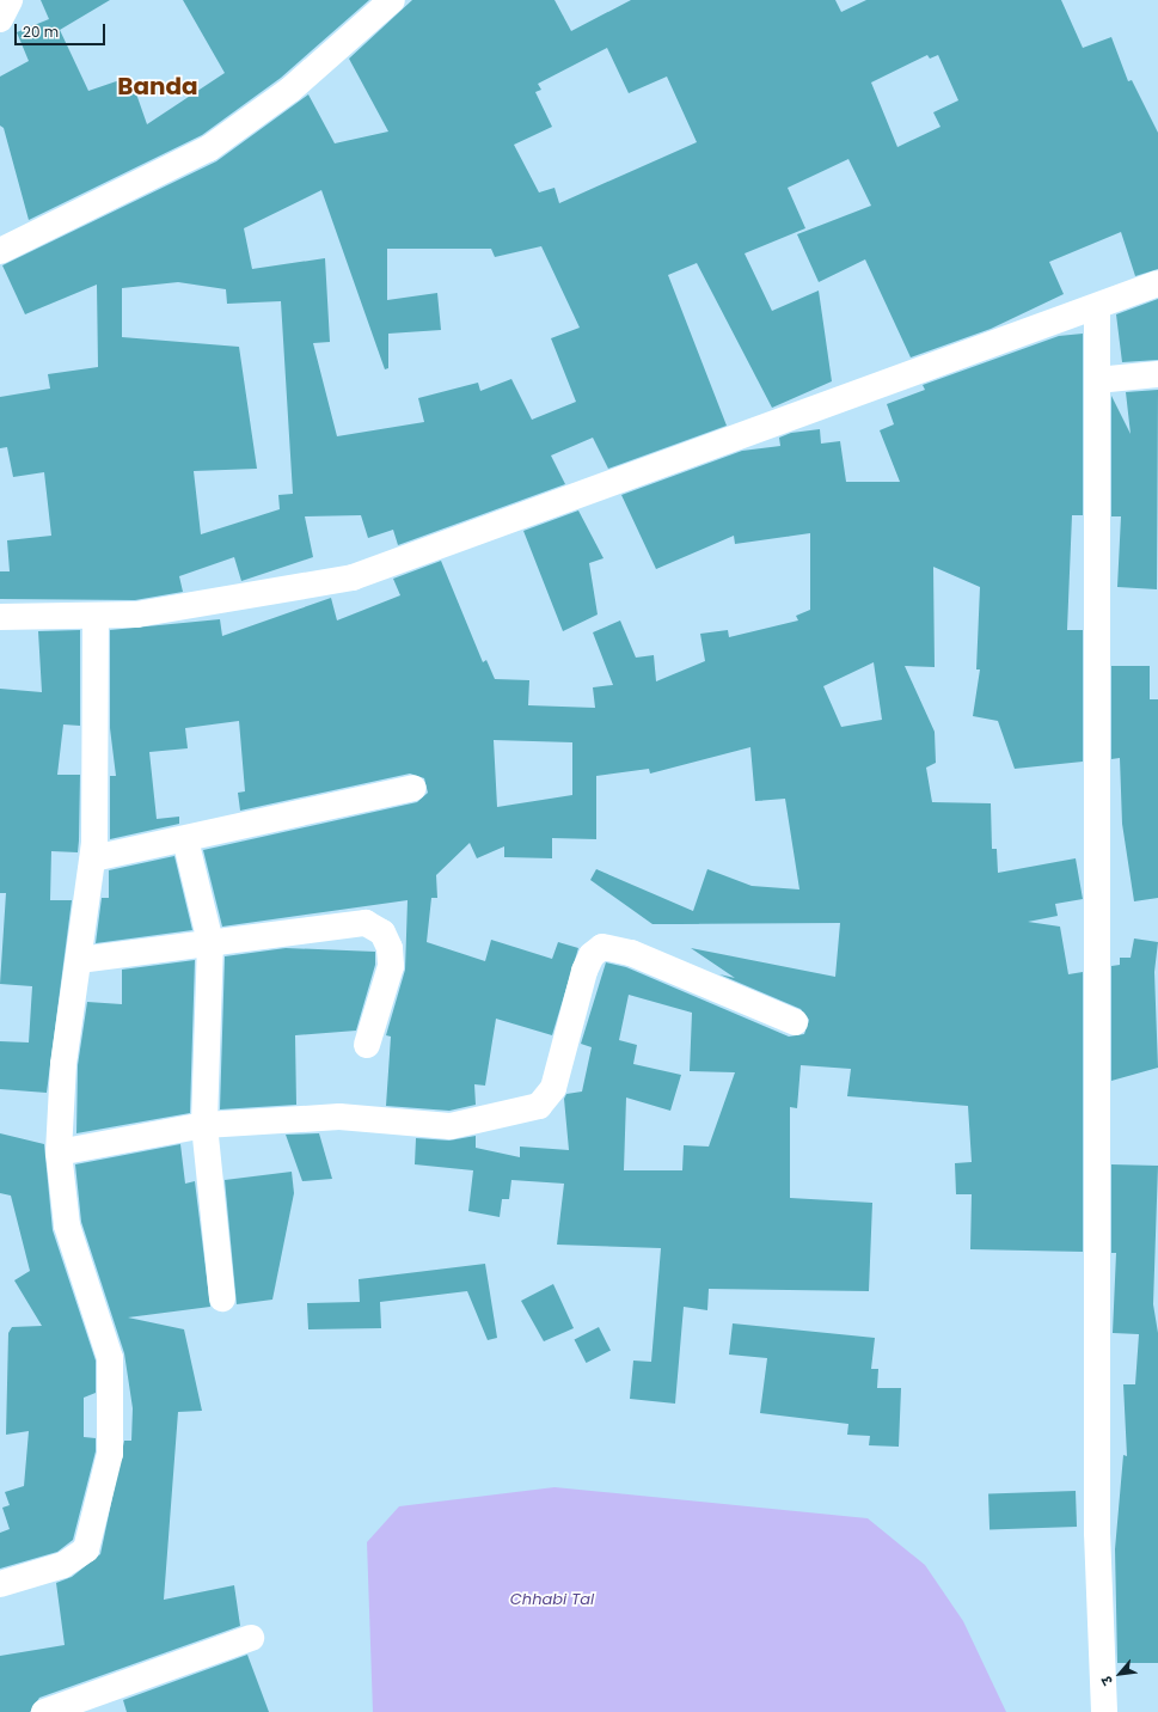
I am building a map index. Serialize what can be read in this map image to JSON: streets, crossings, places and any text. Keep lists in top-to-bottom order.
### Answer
{
  "districts": ["Banda"],
  "water": ["Chhabi Tal"],
  "scale_bar": "20 m",
  "north": "bottom left"
}
